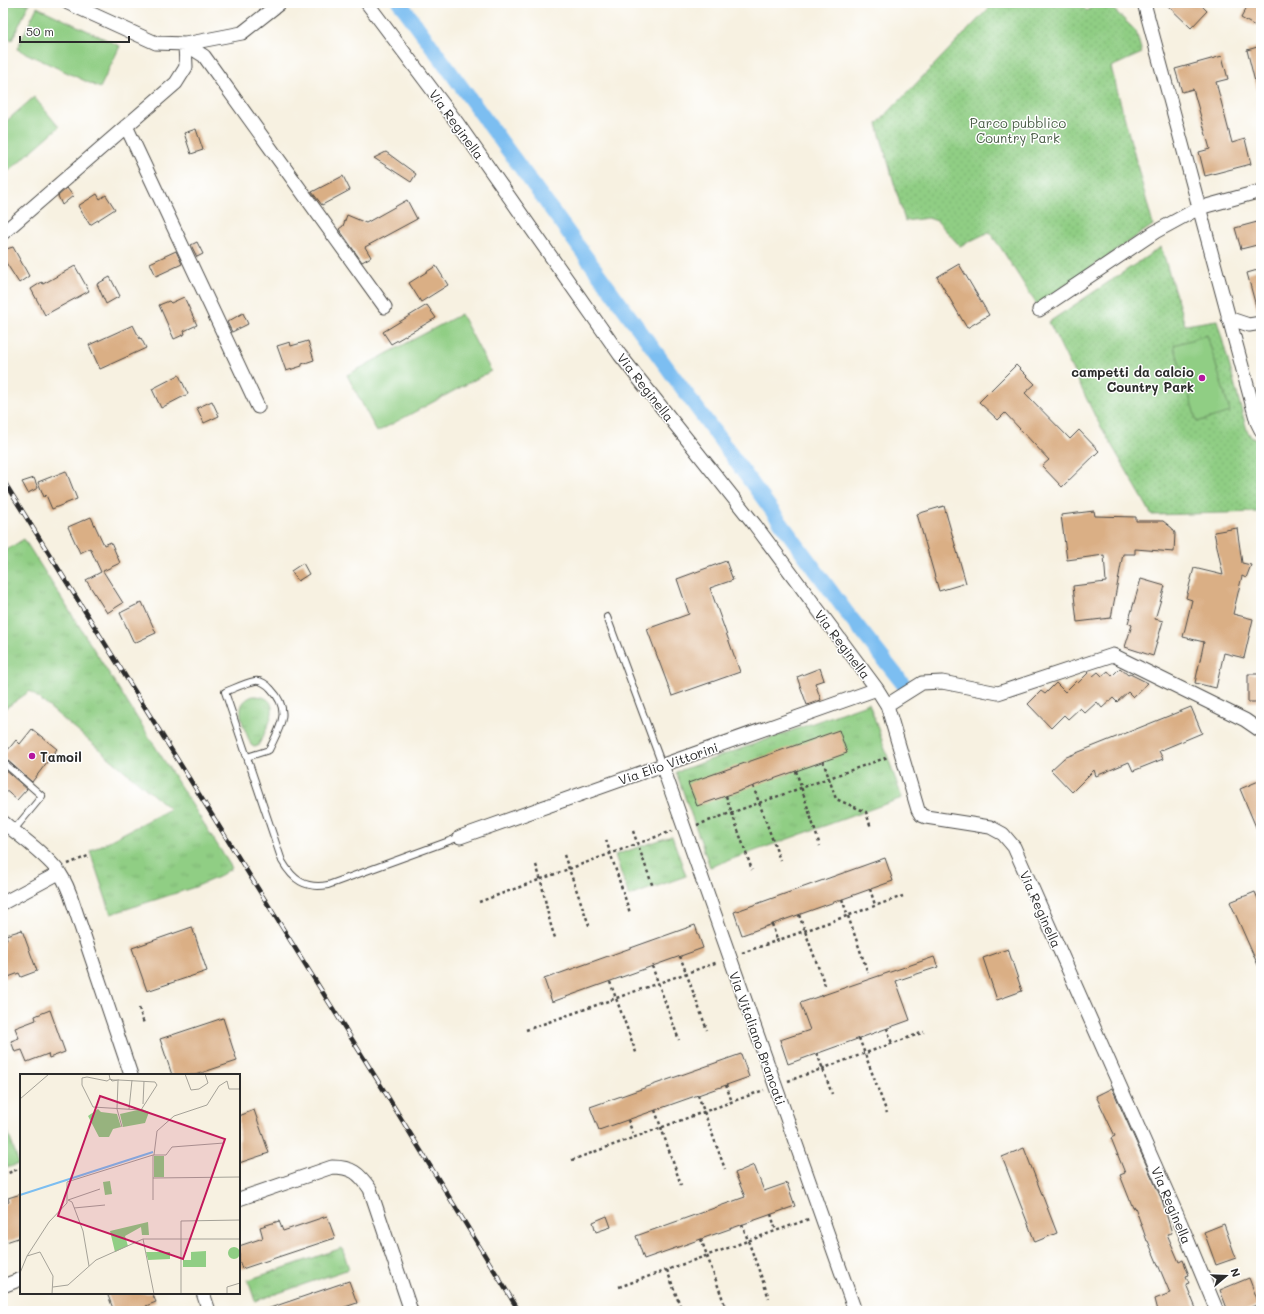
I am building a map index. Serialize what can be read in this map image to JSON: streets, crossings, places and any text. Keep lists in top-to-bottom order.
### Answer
{
  "streets": {
    "street": ["Via Reginella", "Via Elio Vittorini", "Via Vitaliano Brancati"]
  },
  "crossings": [
    ["Via Reginella", "Via Elio Vittorini"],
    ["Via Elio Vittorini", "Via Vitaliano Brancati"]
  ],
  "parks": ["Parco pubblico Country Park"],
  "places": ["campetti da calcio Country Park", "Tamoil"],
  "scale_bar": "50 m",
  "north": "right"
}
